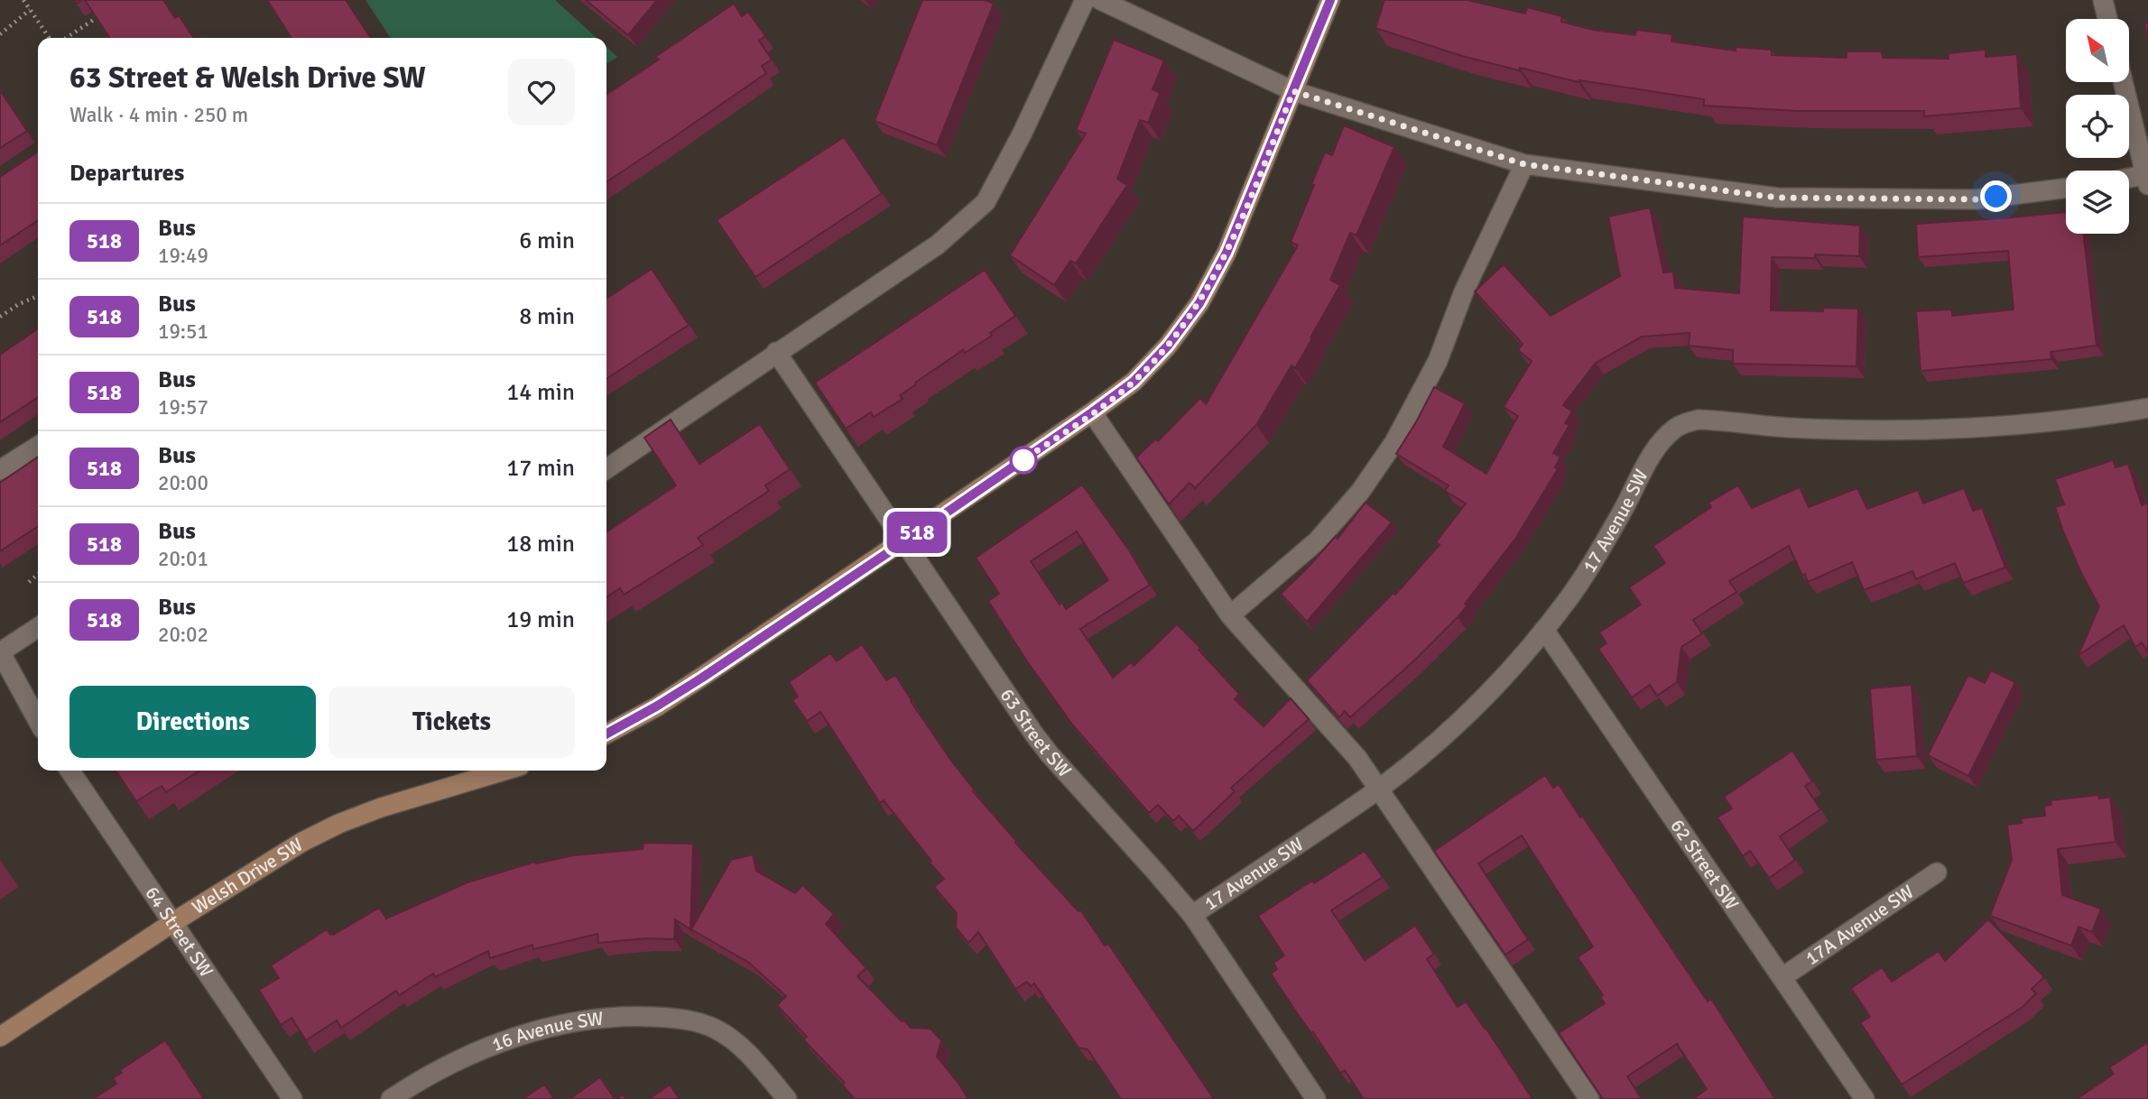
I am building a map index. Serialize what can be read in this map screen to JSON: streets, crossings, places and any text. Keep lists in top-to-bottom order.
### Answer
{
  "streets": {
    "street": [
      "17 Avenue SW",
      "63 Street SW",
      "62 Street SW",
      "Welsh Drive SW",
      "17A Avenue SW",
      "64 Street SW",
      "16 Avenue SW"
    ]
  },
  "crossings": [
    ["17 Avenue SW", "63 Street SW"],
    ["17 Avenue SW", "62 Street SW"],
    ["62 Street SW", "17A Avenue SW"],
    ["Welsh Drive SW", "64 Street SW"]
  ],
  "lines": ["bus line 518"],
  "north": "top left",
  "page": {
    "on_map": "518",
    "heading": [
      ["63 Street & Welsh Drive SW", "Walk · 4 min · 250 m"],
      "Departures"
    ],
    "list": [
      {
        "mark": "518",
        "name": "Bus",
        "note": "19:49",
        "value": "6 min"
      },
      {
        "mark": "518",
        "name": "Bus",
        "note": "19:51",
        "value": "8 min"
      },
      {
        "mark": "518",
        "name": "Bus",
        "note": "19:57",
        "value": "14 min"
      },
      {
        "mark": "518",
        "name": "Bus",
        "note": "20:00",
        "value": "17 min"
      },
      {
        "mark": "518",
        "name": "Bus",
        "note": "20:01",
        "value": "18 min"
      },
      {
        "mark": "518",
        "name": "Bus",
        "note": "20:02",
        "value": "19 min"
      }
    ],
    "buttons": ["Directions", "Tickets"]
  }
}
